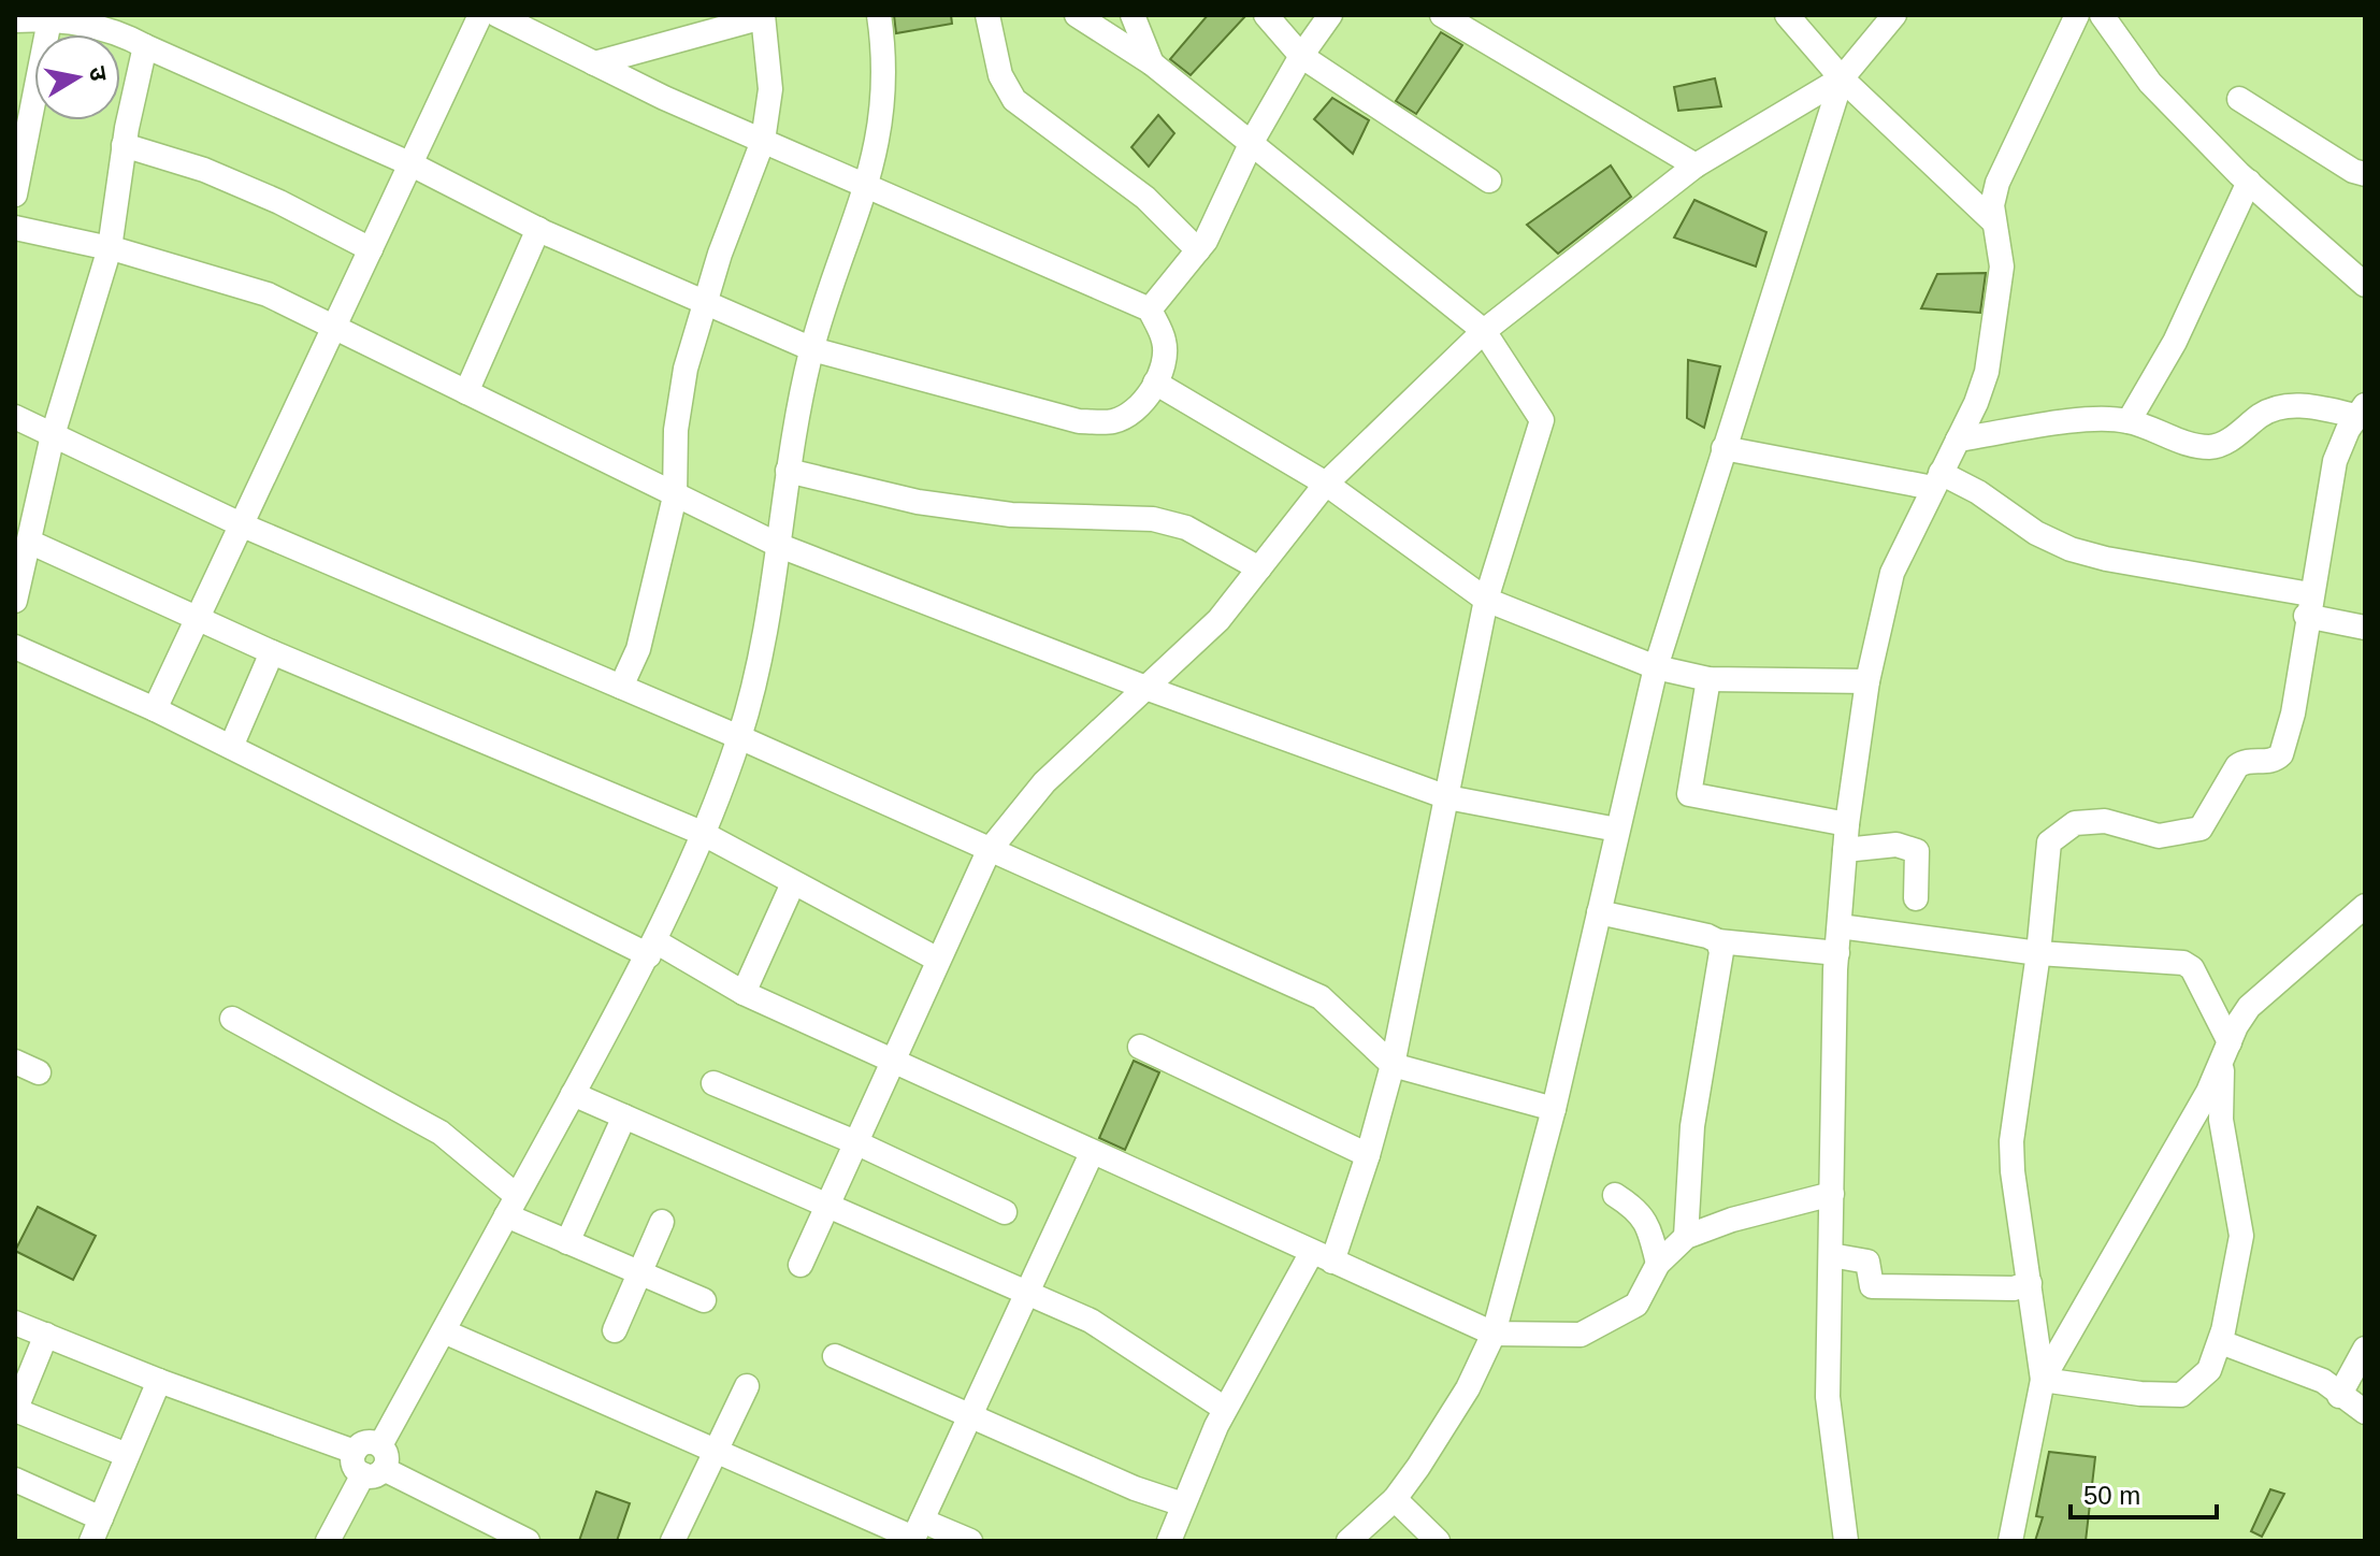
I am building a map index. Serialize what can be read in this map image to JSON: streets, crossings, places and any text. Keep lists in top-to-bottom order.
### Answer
{
  "scale_bar": "50 m",
  "north": "right"
}
